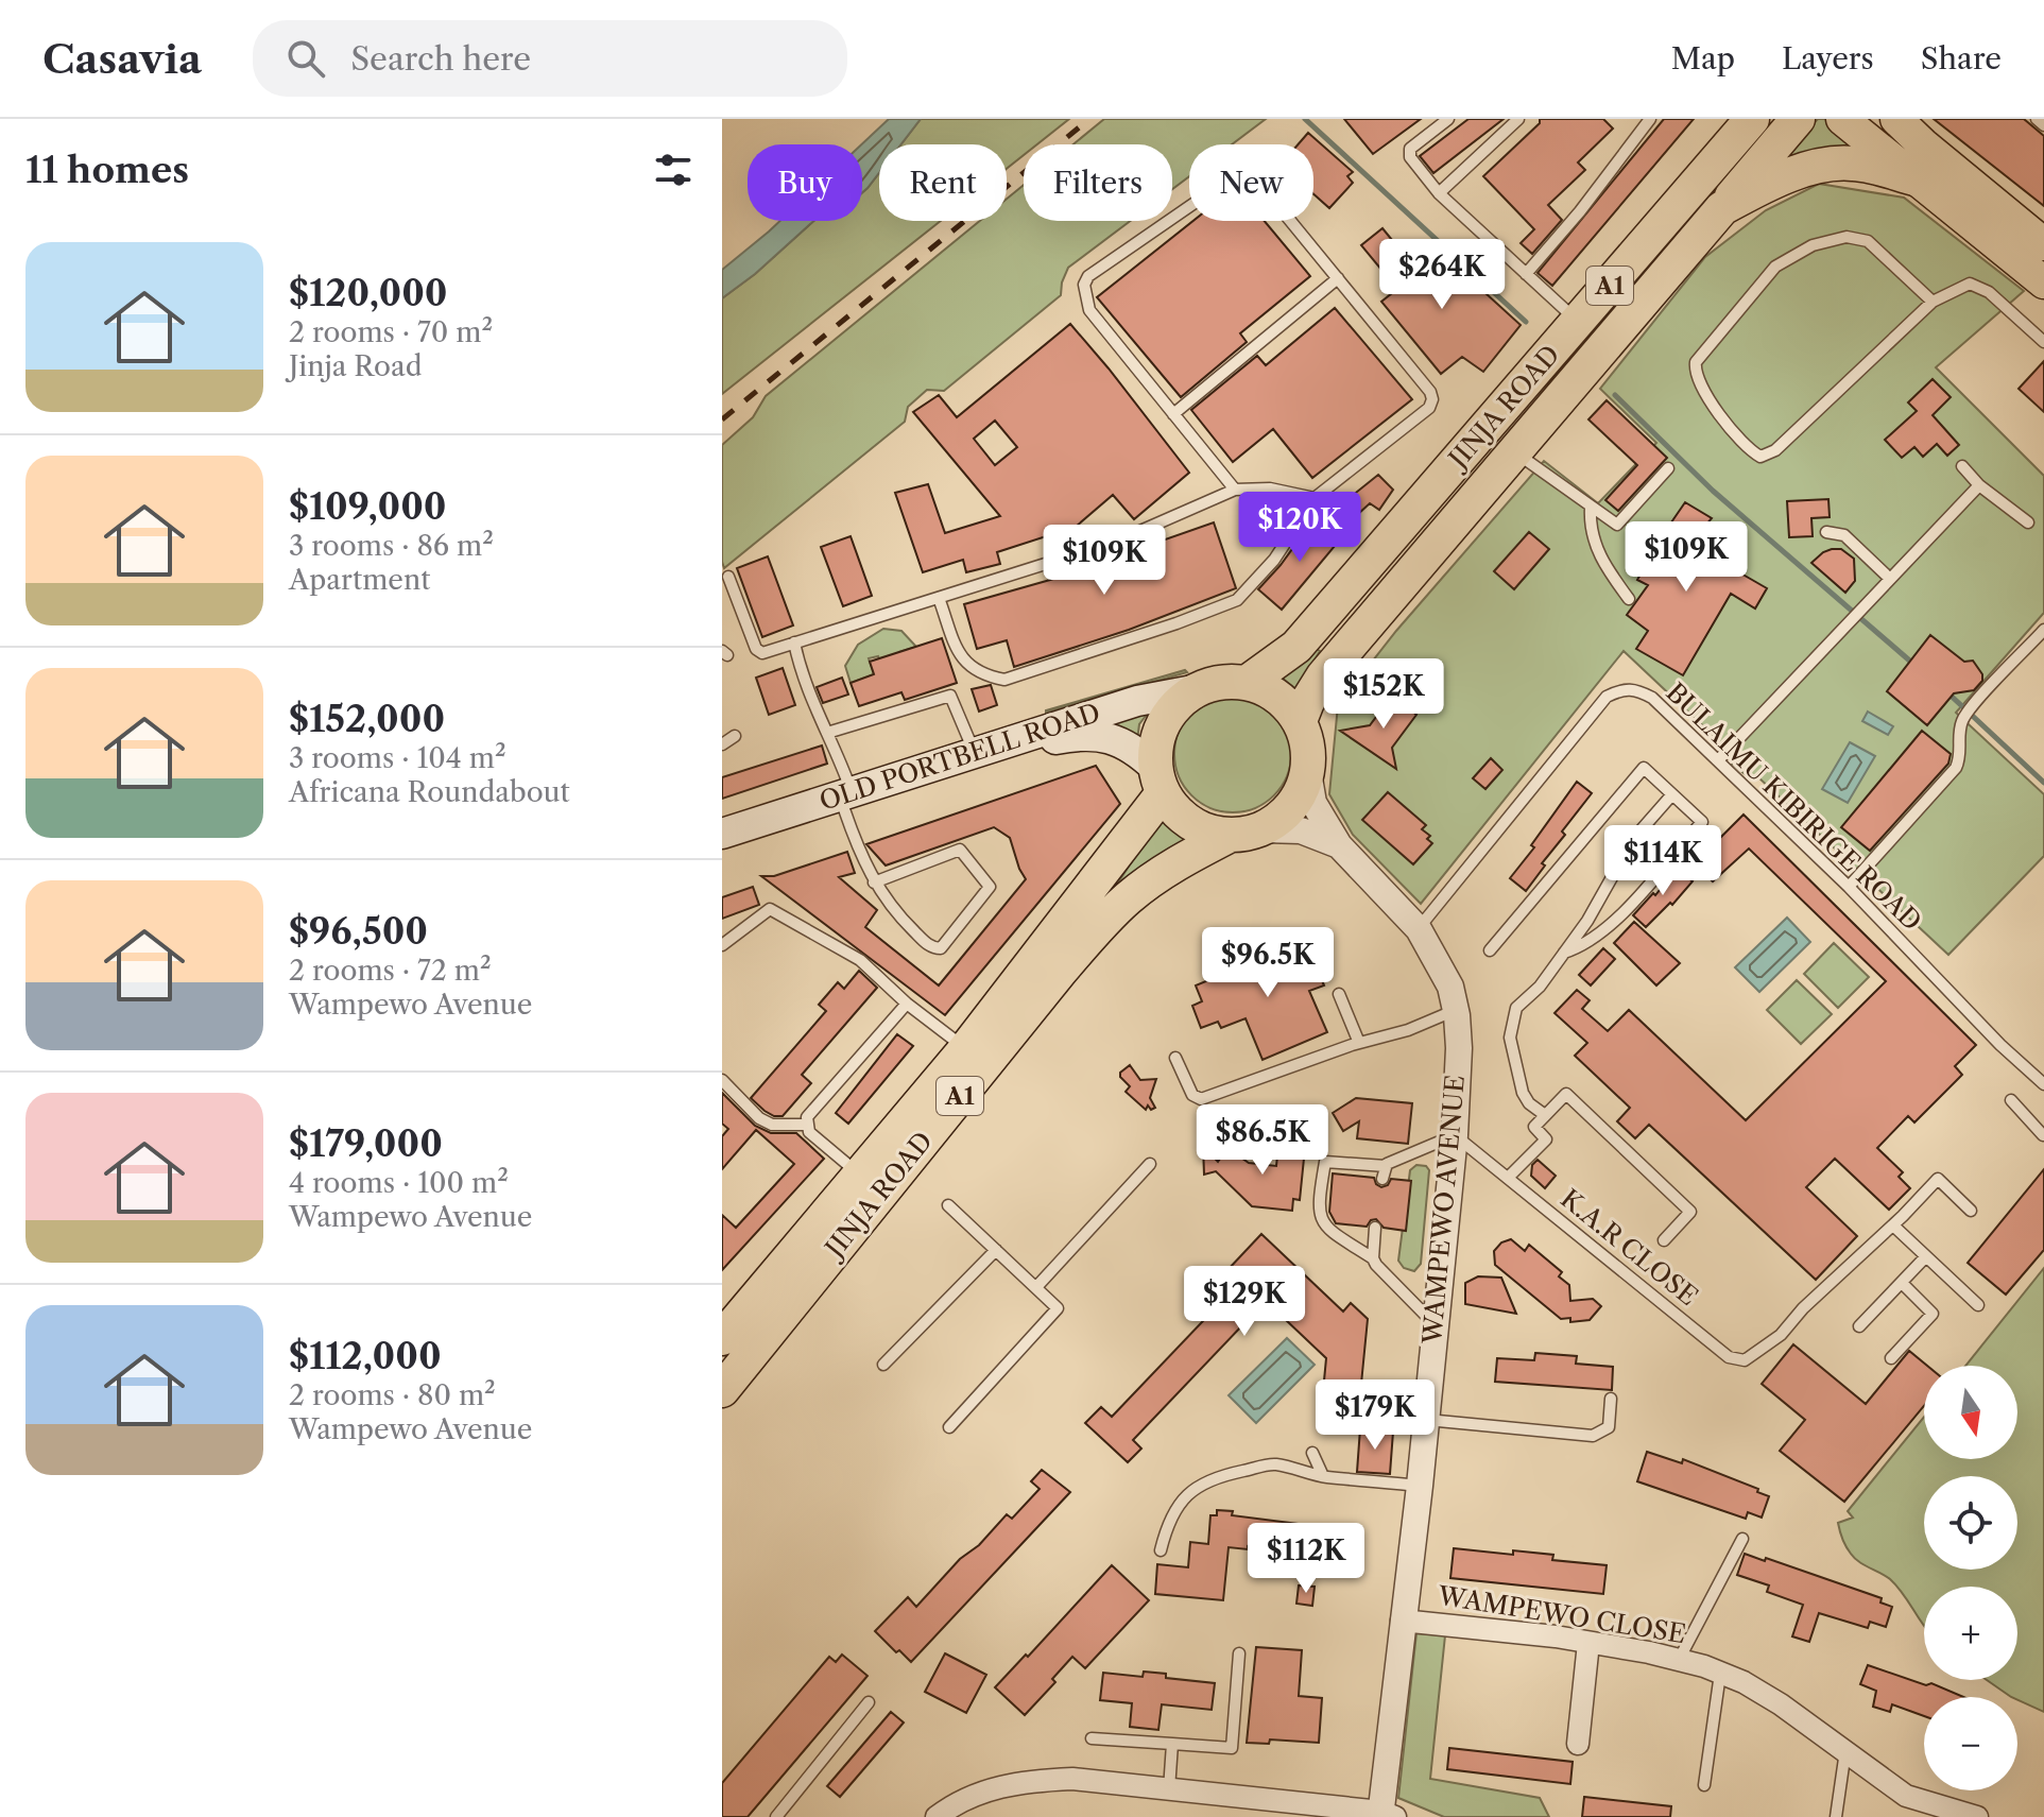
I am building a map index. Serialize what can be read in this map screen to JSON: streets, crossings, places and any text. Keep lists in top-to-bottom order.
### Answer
{
  "streets": {
    "highway": ["A1", "JINJA ROAD"],
    "main road": ["OLD PORTBELL ROAD"],
    "street": ["WAMPEWO AVENUE", "WAMPEWO CLOSE"],
    "lane": ["BULAIMU KIBIRIGE ROAD", "K.A.R CLOSE"]
  },
  "crossings": [
    ["A1", "JINJA ROAD"],
    ["A1", "OLD PORTBELL ROAD"],
    ["JINJA ROAD", "OLD PORTBELL ROAD"],
    ["BULAIMU KIBIRIGE ROAD", "WAMPEWO AVENUE"],
    ["WAMPEWO AVENUE", "K.A.R CLOSE"],
    ["WAMPEWO AVENUE", "WAMPEWO CLOSE"]
  ],
  "north": "bottom",
  "page": {
    "header": "Casavia",
    "search": "Search here",
    "nav": ["Map", "Layers", "Share"],
    "heading": "11 homes",
    "chip": [
      "Buy",
      "Rent",
      "Filters",
      "New"
    ],
    "list": [
      {
        "name": "$120,000",
        "note": "2 rooms · 70 m² · Jinja Road"
      },
      {
        "name": "$109,000",
        "note": "3 rooms · 86 m² · Apartment"
      },
      {
        "name": "$152,000",
        "note": "3 rooms · 104 m² · Africana Roundabout"
      },
      {
        "name": "$96,500",
        "note": "2 rooms · 72 m² · Wampewo Avenue"
      },
      {
        "name": "$179,000",
        "note": "4 rooms · 100 m² · Wampewo Avenue"
      },
      {
        "name": "$112,000",
        "note": "2 rooms · 80 m² · Wampewo Avenue"
      }
    ],
    "price": [
      "$264K",
      "$120K",
      "$109K",
      "$109K",
      "$152K",
      "$114K",
      "$96.5K",
      "$86.5K",
      "$129K",
      "$179K",
      "$112K"
    ],
    "map_buttons": ["+", "−"]
  }
}
